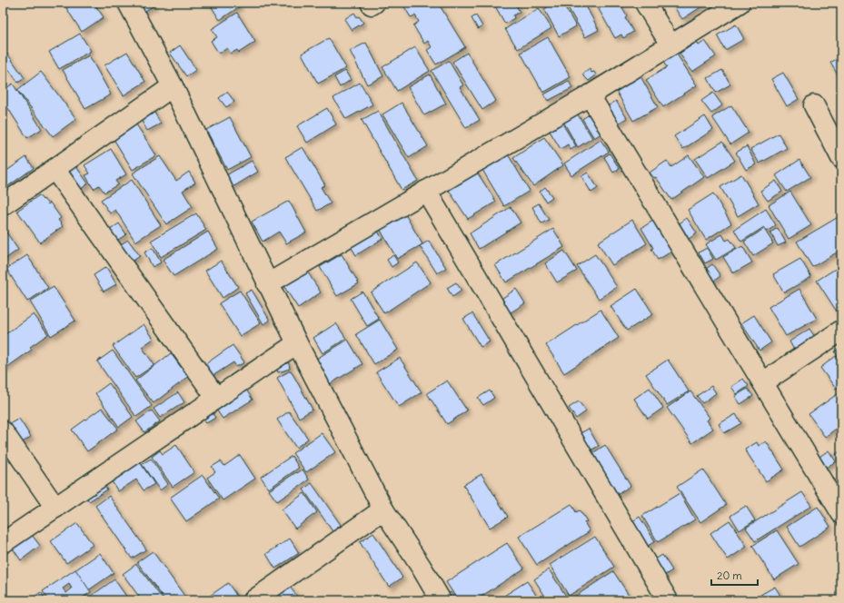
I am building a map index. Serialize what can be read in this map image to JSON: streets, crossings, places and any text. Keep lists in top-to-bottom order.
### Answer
{
  "scale_bar": "20 m"
}
